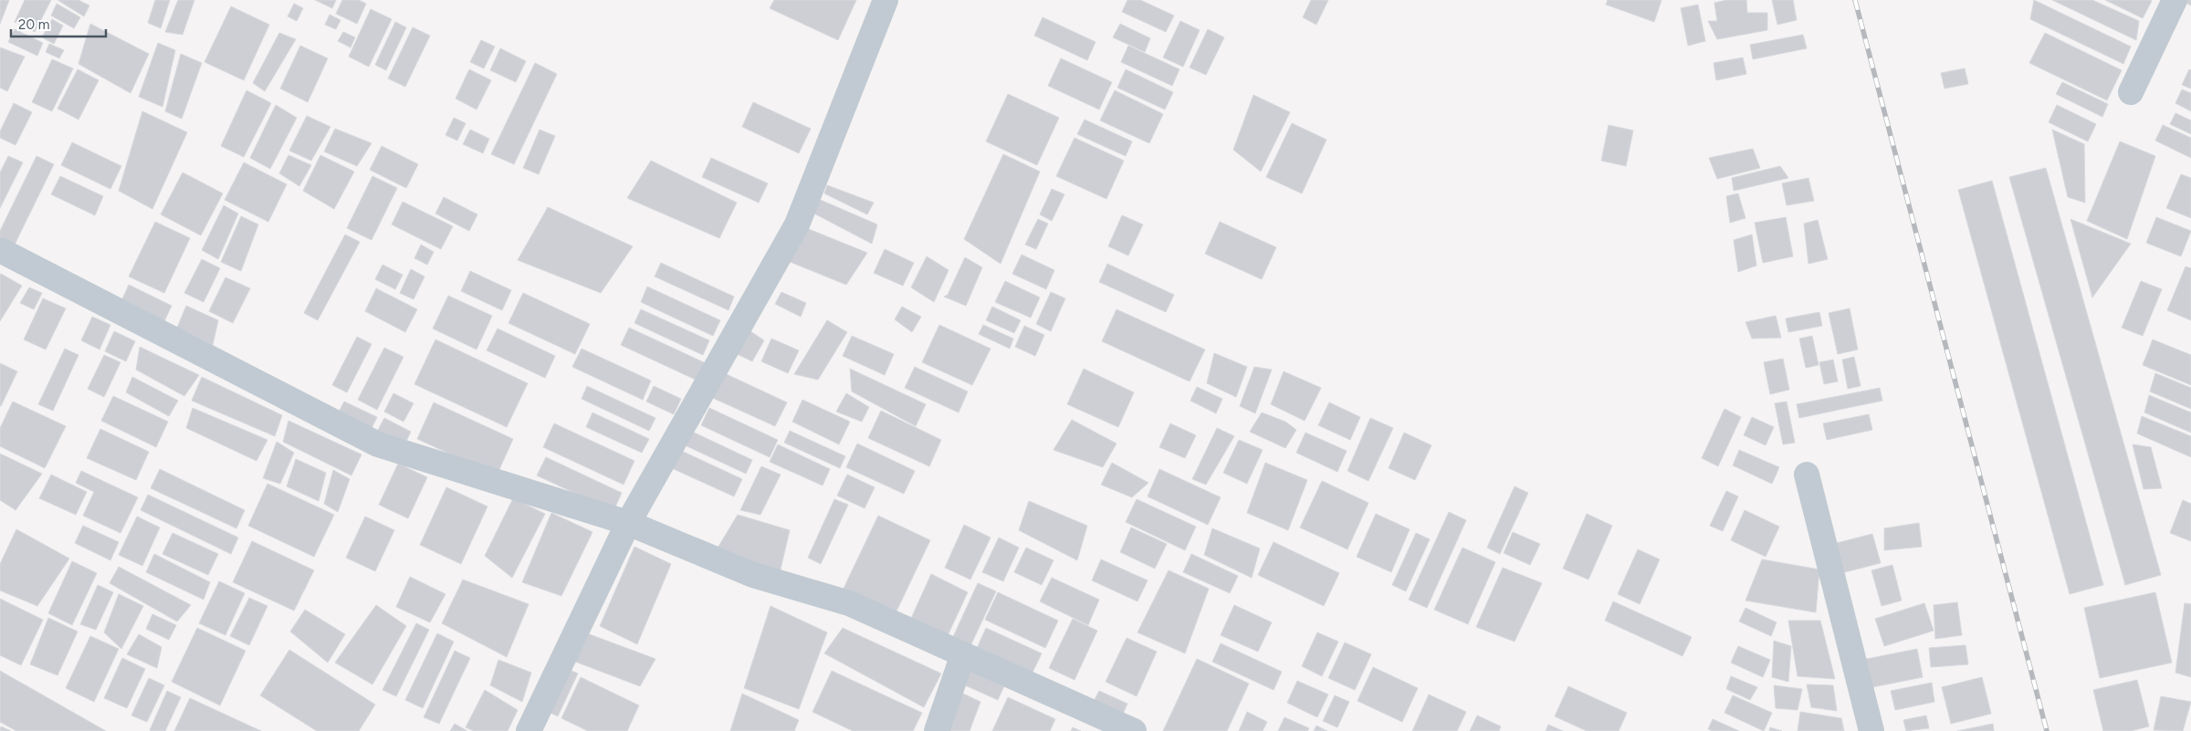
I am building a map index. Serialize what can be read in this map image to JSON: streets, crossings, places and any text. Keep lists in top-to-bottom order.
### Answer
{
  "scale_bar": "20 m"
}
